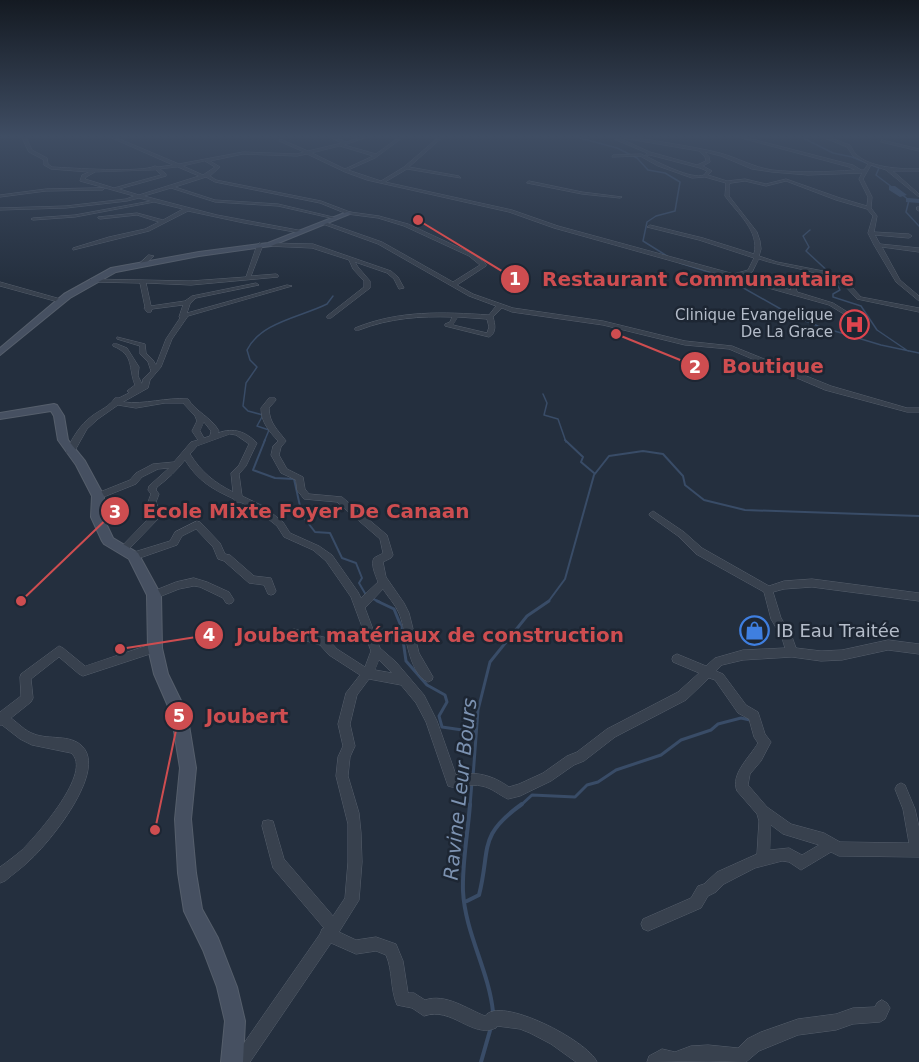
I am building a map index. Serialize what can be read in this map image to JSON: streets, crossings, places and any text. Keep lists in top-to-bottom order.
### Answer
{
  "water": ["Ravine Leur Bours"],
  "places": {
    "other": [
      "Restaurant Communautaire",
      "Boutique",
      "Ecole Mixte Foyer De Canaan",
      "Joubert matériaux de construction",
      "Joubert"
    ],
    "hospital": ["Clinique Evangelique De La Grace"],
    "shop": ["IB Eau Traitée"]
  }
}
